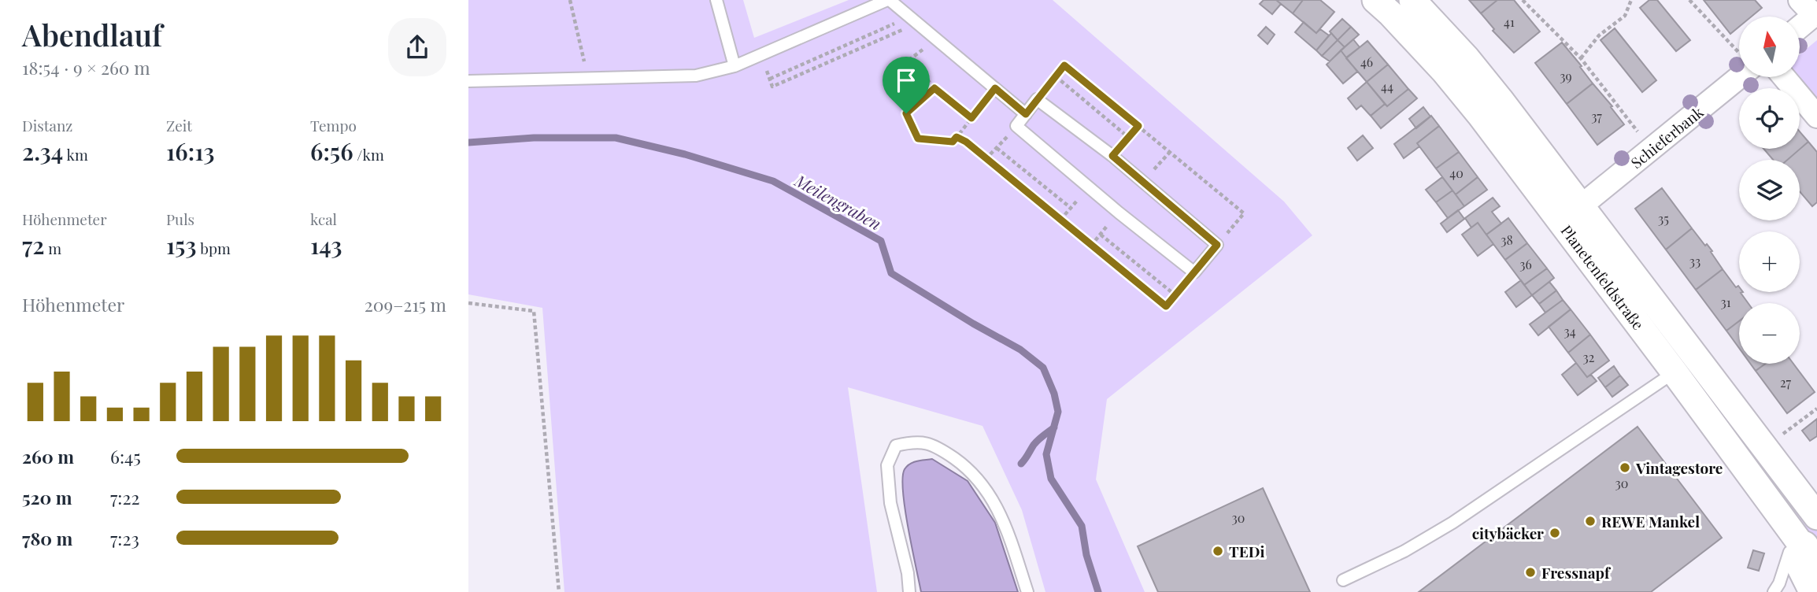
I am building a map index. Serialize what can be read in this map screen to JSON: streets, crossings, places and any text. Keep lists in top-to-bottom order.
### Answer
{
  "streets": {
    "street": ["Schieferbank", "Planetenfeldstraße"]
  },
  "crossings": [
    ["Schieferbank", "Planetenfeldstraße"]
  ],
  "water": ["Meilengraben"],
  "places": [
    "Vintagestore",
    "REWE Mankel",
    "citybäcker",
    "TEDi",
    "Fressnapf"
  ],
  "house_numbers": [
    "41",
    "46",
    "39",
    "44",
    "37",
    "40",
    "35",
    "38",
    "33",
    "36",
    "31",
    "34",
    "32",
    "27",
    "30",
    "30"
  ],
  "north": "top",
  "page": {
    "heading": ["Abendlauf", "18:54 · 9 × 260 m"],
    "map_buttons": ["+", "−"],
    "stats": [
      ["Distanz", "2.34 km"],
      ["Zeit", "16:13"],
      ["Tempo", "6:56 /km"],
      ["Höhenmeter", "72 m"],
      ["Puls", "153 bpm"],
      ["kcal", "143"]
    ],
    "chart": ["Höhenmeter", "209–215 m"],
    "list": [
      {
        "name": "260 m",
        "note": "6:45"
      },
      {
        "name": "520 m",
        "note": "7:22"
      },
      {
        "name": "780 m",
        "note": "7:23"
      }
    ]
  }
}
